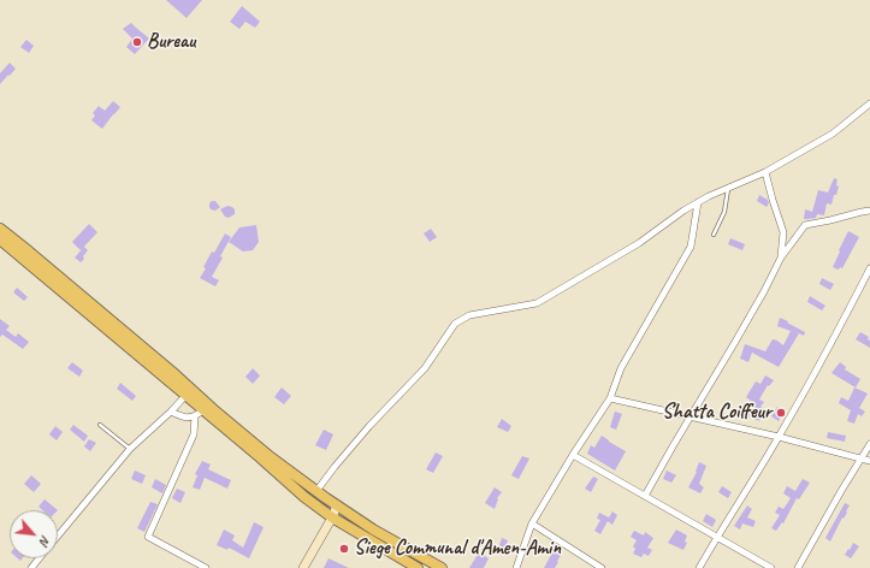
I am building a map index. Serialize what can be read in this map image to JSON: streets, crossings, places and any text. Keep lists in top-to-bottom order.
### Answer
{
  "places": ["Bureau", "Shatta Coiffeur", "Siege Communal d'Amen-Amin"],
  "north": "bottom right"
}
